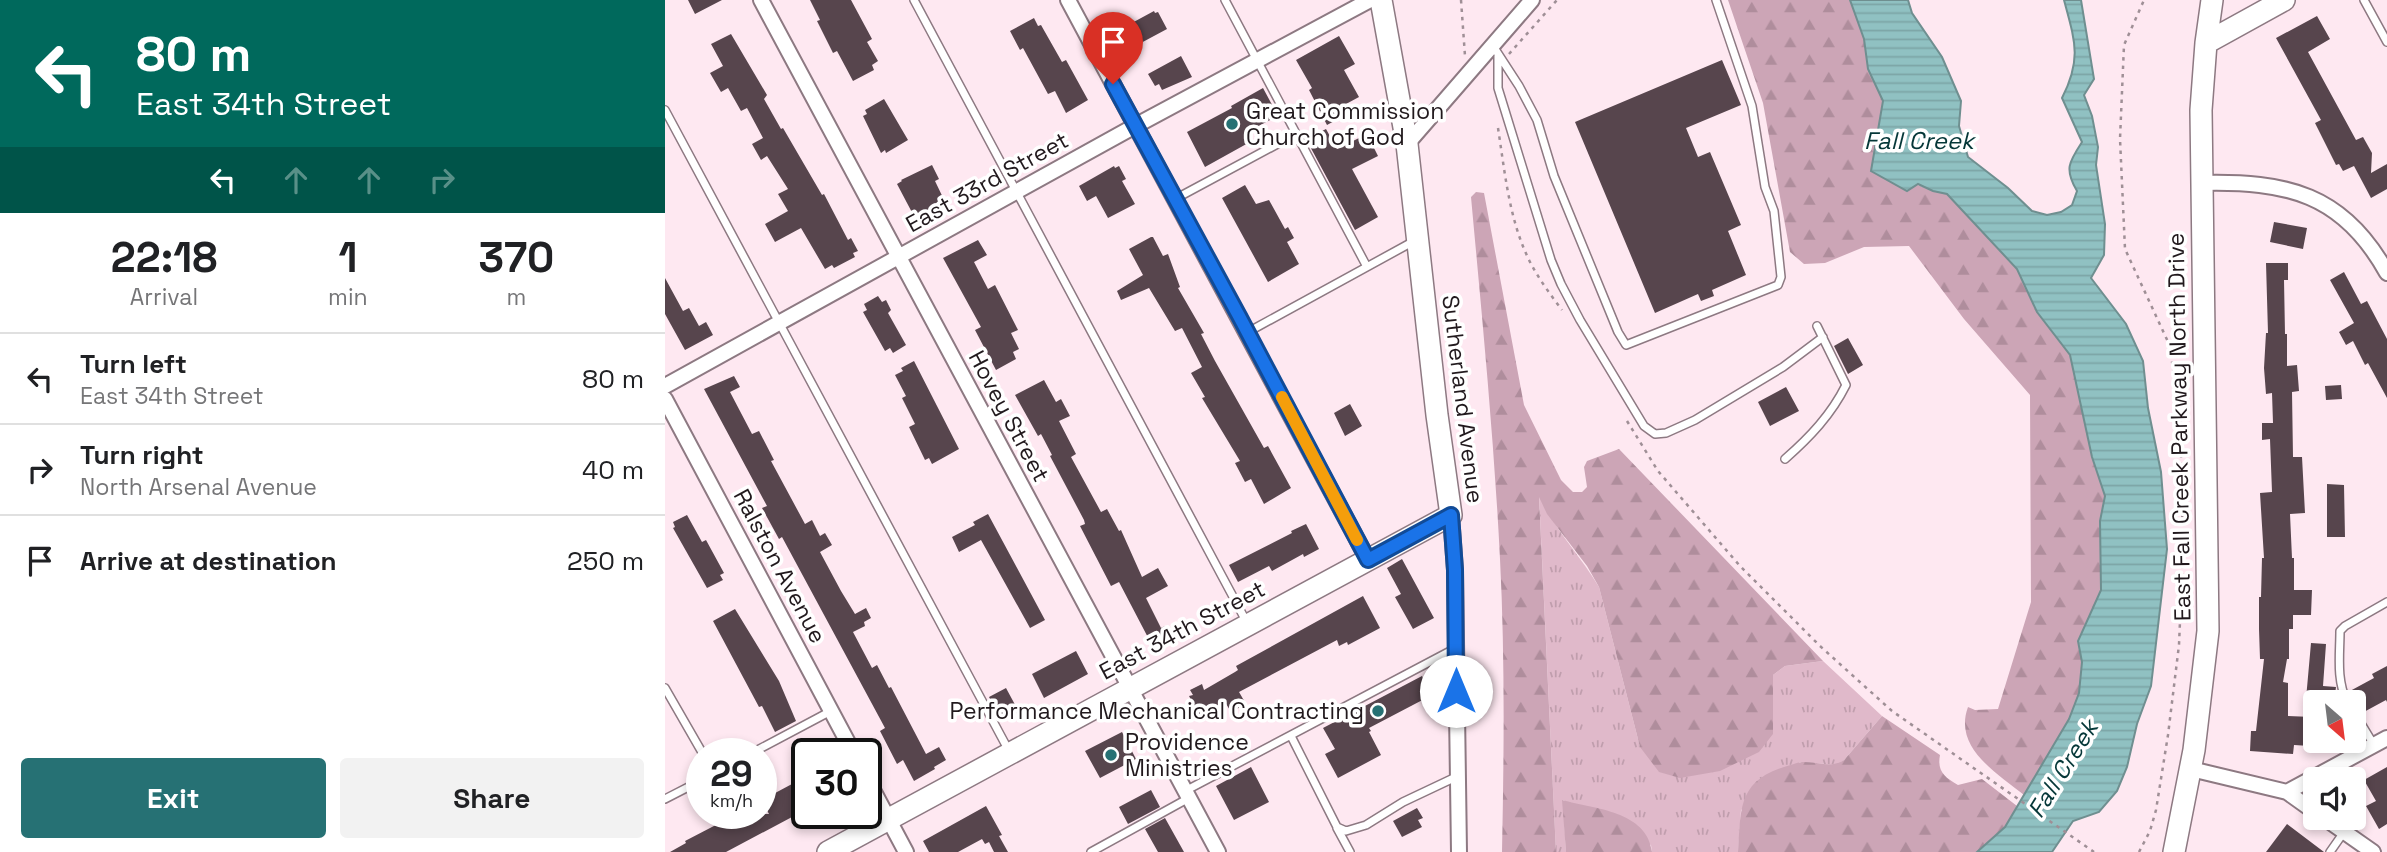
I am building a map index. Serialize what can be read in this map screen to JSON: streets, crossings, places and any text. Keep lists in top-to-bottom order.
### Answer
{
  "streets": {
    "main road": ["Sutherland Avenue", "East Fall Creek Parkway North Drive", "East 34th Street"],
    "street": ["East 33rd Street", "Hovey Street", "Ralston Avenue"]
  },
  "crossings": [
    ["East 33rd Street", "Hovey Street"],
    ["Sutherland Avenue", "East 34th Street"],
    ["Hovey Street", "East 34th Street"]
  ],
  "water": ["Fall Creek"],
  "places": ["Great Commission Church of God", "Performance Mechanical Contracting", "Providence Ministries"],
  "north": "bottom right",
  "page": {
    "turn": ["80 m", "East 34th Street"],
    "eta": [
      "22:18",
      "Arrival",
      "1",
      "min",
      "370",
      "m"
    ],
    "list": [
      {
        "name": "Turn left",
        "note": "East 34th Street",
        "value": "80 m"
      },
      {
        "name": "Turn right",
        "note": "North Arsenal Avenue",
        "value": "40 m"
      },
      {
        "name": "Arrive at destination",
        "value": "250 m"
      }
    ],
    "speed": "29 km/h",
    "limit": "30",
    "buttons": ["Exit", "Share"]
  }
}
